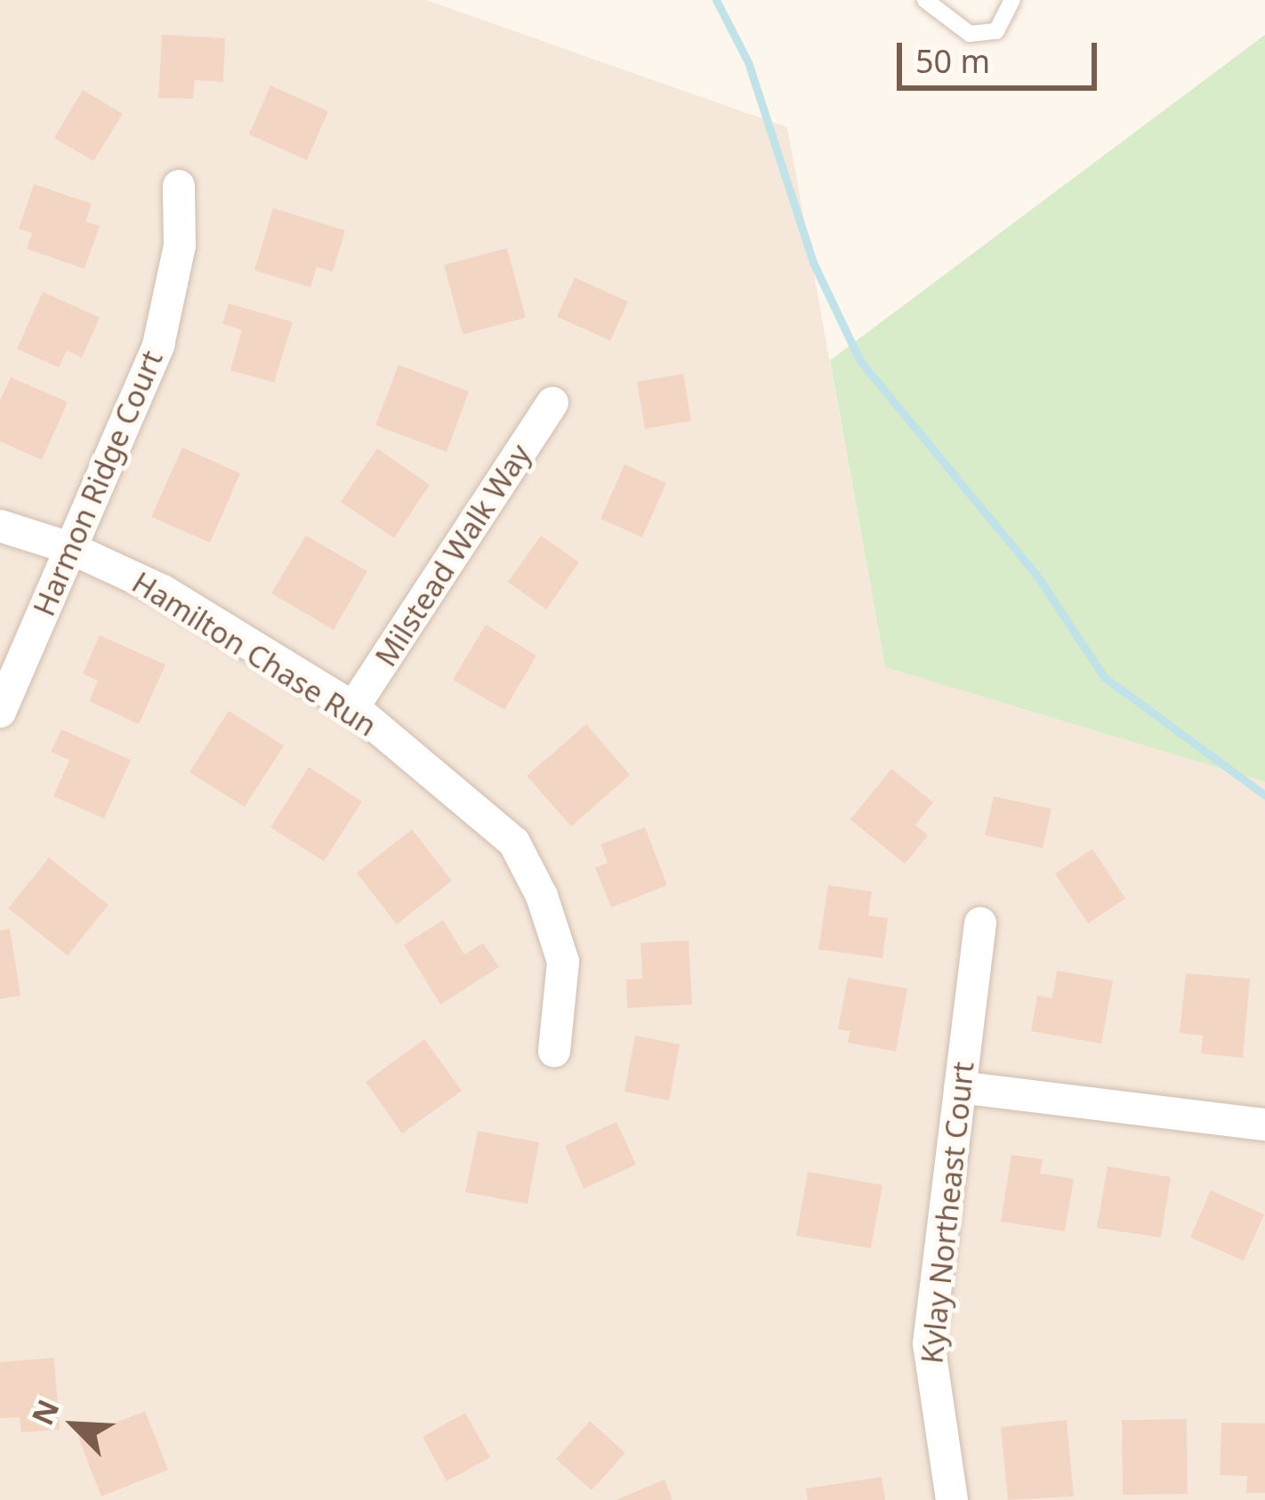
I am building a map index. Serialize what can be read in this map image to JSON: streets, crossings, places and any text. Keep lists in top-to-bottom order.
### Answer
{
  "streets": {
    "street": [
      "Harmon Ridge Court",
      "Milstead Walk Way",
      "Hamilton Chase Run",
      "Kylay Northeast Court"
    ]
  },
  "crossings": [
    ["Harmon Ridge Court", "Hamilton Chase Run"],
    ["Milstead Walk Way", "Hamilton Chase Run"]
  ],
  "scale_bar": "50 m",
  "north": "top left"
}
